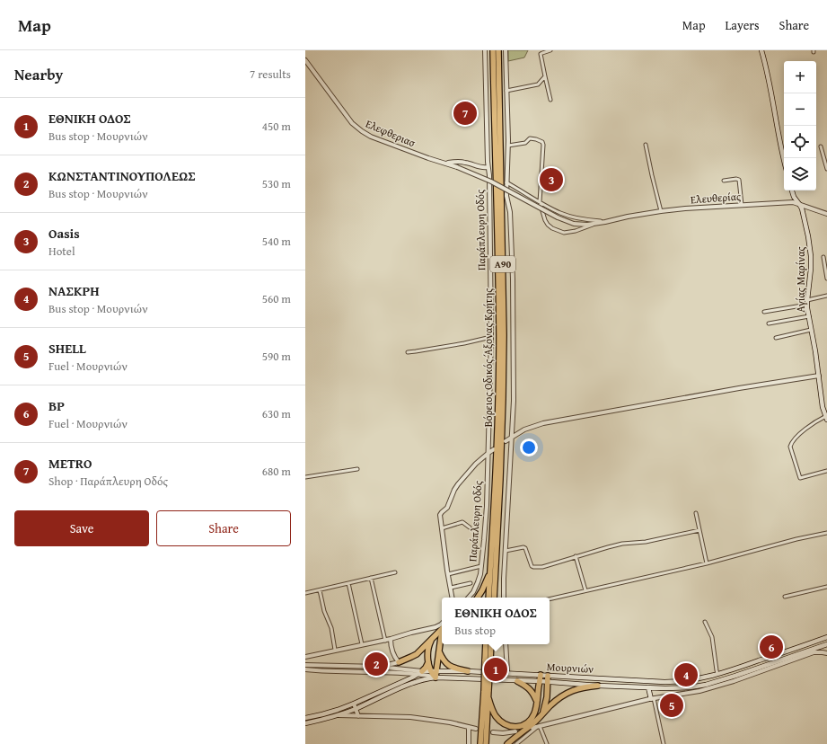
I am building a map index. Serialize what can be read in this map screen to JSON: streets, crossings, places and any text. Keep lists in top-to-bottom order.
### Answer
{
  "streets": {
    "highway": ["Α90", "Βόρειος Οδικός Άξονας Κρήτης"],
    "main road": ["Αγίας Μαρίνας", "Μουρνιών"],
    "street": ["Ελεφθεριασ", "Ελευθερίας", "Παράπλευρη Οδός"]
  },
  "crossings": [
    ["Ελεφθεριασ", "Ελευθερίας"],
    ["Ελευθερίας", "Αγίας Μαρίνας"]
  ],
  "page": {
    "header": "Map",
    "nav": ["Map", "Layers", "Share"],
    "heading": ["Nearby", "7 results"],
    "map_buttons": ["+", "−"],
    "list": [
      {
        "mark": "1",
        "name": "ΕΘΝΙΚΗ ΟΔΟΣ",
        "note": "Bus stop · Μουρνιών",
        "value": "450 m"
      },
      {
        "mark": "2",
        "name": "ΚΩΝΣΤΑΝΤΙΝΟΥΠΟΛΕΩΣ",
        "note": "Bus stop · Μουρνιών",
        "value": "530 m"
      },
      {
        "mark": "3",
        "name": "Oasis",
        "note": "Hotel",
        "value": "540 m"
      },
      {
        "mark": "4",
        "name": "ΝΑΣΚΡΗ",
        "note": "Bus stop · Μουρνιών",
        "value": "560 m"
      },
      {
        "mark": "5",
        "name": "SHELL",
        "note": "Fuel · Μουρνιών",
        "value": "590 m"
      },
      {
        "mark": "6",
        "name": "BP",
        "note": "Fuel · Μουρνιών",
        "value": "630 m"
      },
      {
        "mark": "7",
        "name": "METRO",
        "note": "Shop · Παράπλευρη Οδός",
        "value": "680 m"
      }
    ],
    "pins": [
      "7",
      "3",
      "6",
      "2",
      "1",
      "4",
      "5"
    ],
    "buttons": ["Save", "Share"],
    "popup": ["ΕΘΝΙΚΗ ΟΔΟΣ", "Bus stop"]
  }
}
